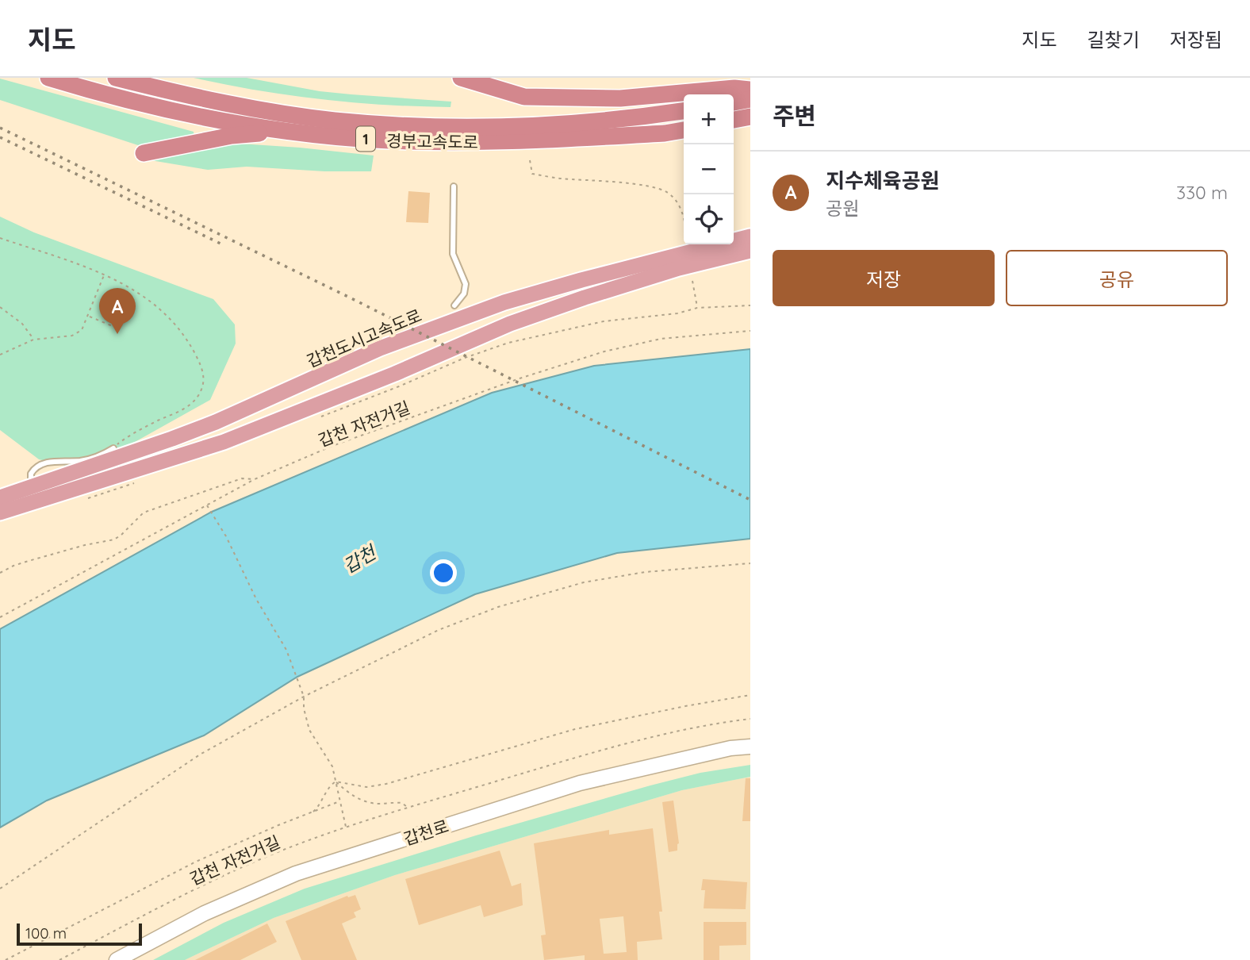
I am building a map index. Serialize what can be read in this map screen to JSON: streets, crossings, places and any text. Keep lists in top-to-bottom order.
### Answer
{
  "streets": {
    "highway": ["1", "경부고속도로", "갑천도시고속도로"],
    "main road": ["갑천로"],
    "path": ["갑천 자전거길"]
  },
  "water": ["갑천"],
  "scale_bar": "100 m",
  "page": {
    "header": "지도",
    "nav": ["지도", "길찾기", "저장됨"],
    "heading": "주변",
    "map_buttons": ["+", "−"],
    "list": [
      {
        "mark": "A",
        "name": "지수체육공원",
        "note": "공원",
        "value": "330 m"
      }
    ],
    "buttons": ["저장", "공유"],
    "pins": "A",
    "scale": "100 m"
  }
}
